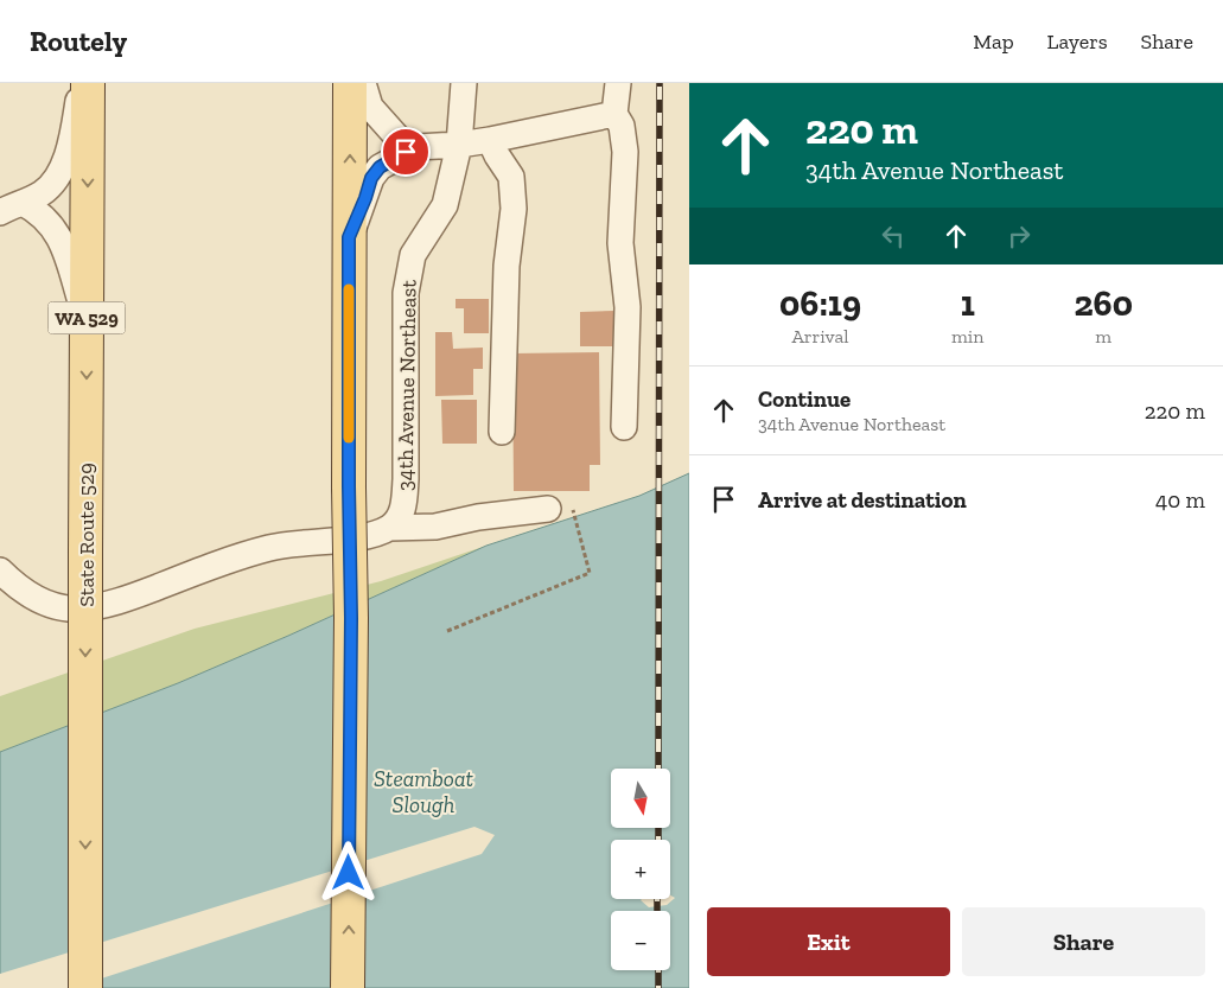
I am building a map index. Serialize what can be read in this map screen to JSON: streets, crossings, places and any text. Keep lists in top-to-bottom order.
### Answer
{
  "streets": {
    "main road": ["WA 529", "State Route 529"],
    "street": ["34th Avenue Northeast"]
  },
  "water": ["Steamboat Slough"],
  "north": "bottom",
  "page": {
    "header": "Routely",
    "nav": ["Map", "Layers", "Share"],
    "turn": ["220 m", "34th Avenue Northeast"],
    "eta": [
      "06:19",
      "Arrival",
      "1",
      "min",
      "260",
      "m"
    ],
    "list": [
      {
        "name": "Continue",
        "note": "34th Avenue Northeast",
        "value": "220 m"
      },
      {
        "name": "Arrive at destination",
        "value": "40 m"
      }
    ],
    "map_buttons": ["+", "−"],
    "buttons": ["Exit", "Share"]
  }
}
